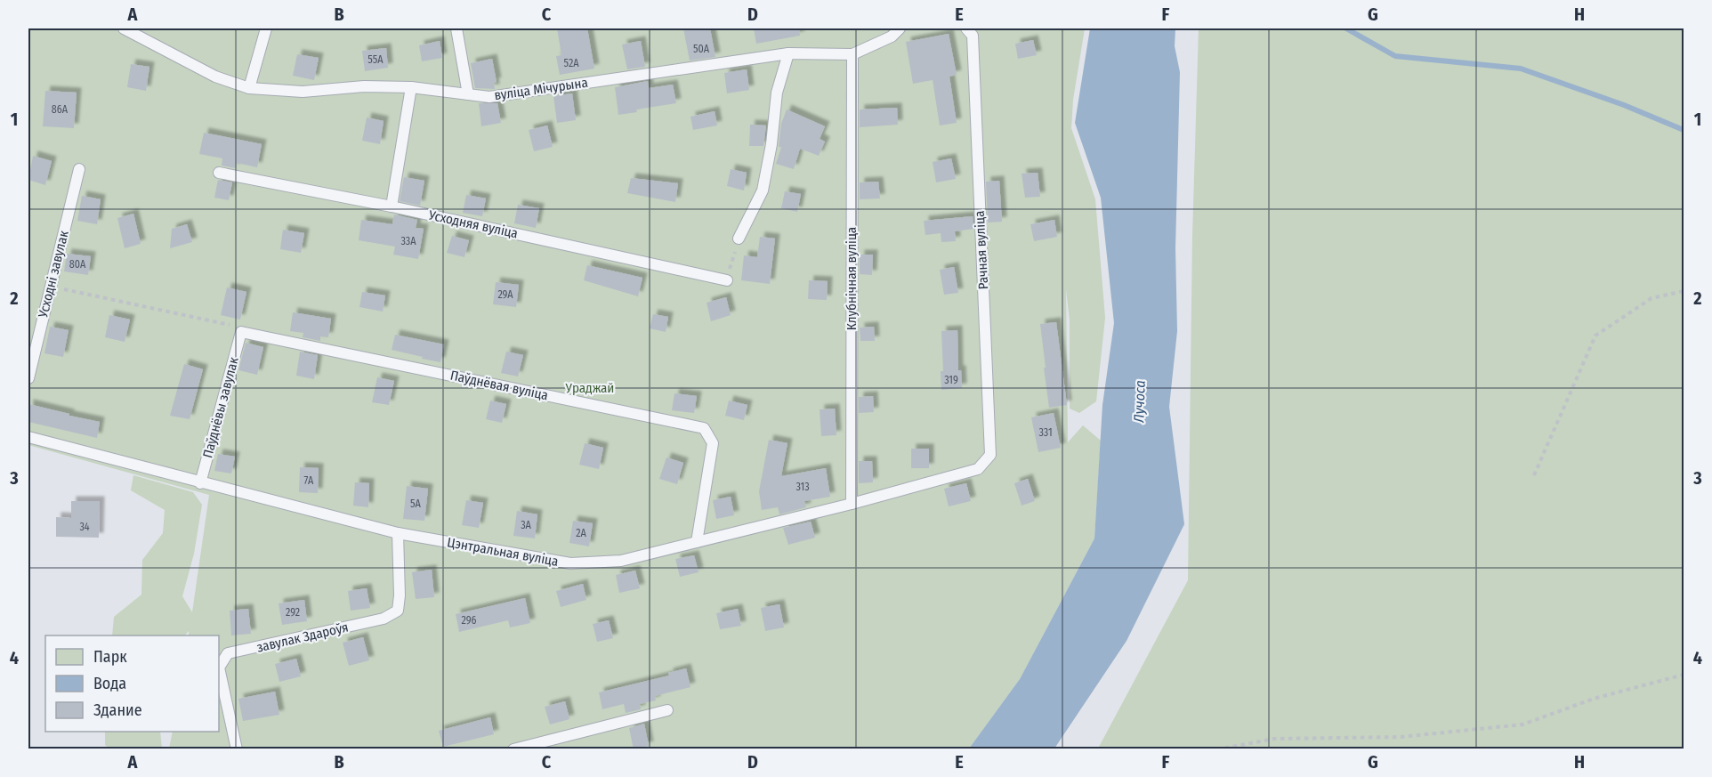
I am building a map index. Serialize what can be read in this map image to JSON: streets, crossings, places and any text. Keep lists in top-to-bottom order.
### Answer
{
  "streets": {
    "lane": [
      "вуліца Мічурына",
      "Усходняя вуліца",
      "Рачная вуліца",
      "Усходні завулак",
      "Клубнічная вуліца",
      "Паўднёвая вуліца",
      "Паўднёвы завулак",
      "Цэнтральная вуліца",
      "завулак Здароўя"
    ]
  },
  "crossings": [
    ["вуліца Мічурына", "Клубнічная вуліца"],
    ["Рачная вуліца", "Цэнтральная вуліца"],
    ["Клубнічная вуліца", "Цэнтральная вуліца"],
    ["Паўднёвая вуліца", "Паўднёвы завулак"],
    ["Паўднёвая вуліца", "Цэнтральная вуліца"],
    ["Паўднёвы завулак", "Цэнтральная вуліца"],
    ["Цэнтральная вуліца", "завулак Здароўя"]
  ],
  "water": ["Лучоса"],
  "parks": ["Ураджай"],
  "house_numbers": [
    "50А",
    "55А",
    "52А",
    "86А",
    "33А",
    "80А",
    "29А",
    "319",
    "331",
    "7А",
    "313",
    "5А",
    "3А",
    "34",
    "2А",
    "292",
    "296"
  ],
  "legend": ["Парк", "Вода", "Здание"],
  "grid": {
    "columns": [
      "A",
      "B",
      "C",
      "D",
      "E",
      "F",
      "G",
      "H"
    ],
    "rows": [
      "1",
      "2",
      "3",
      "4"
    ]
  }
}
